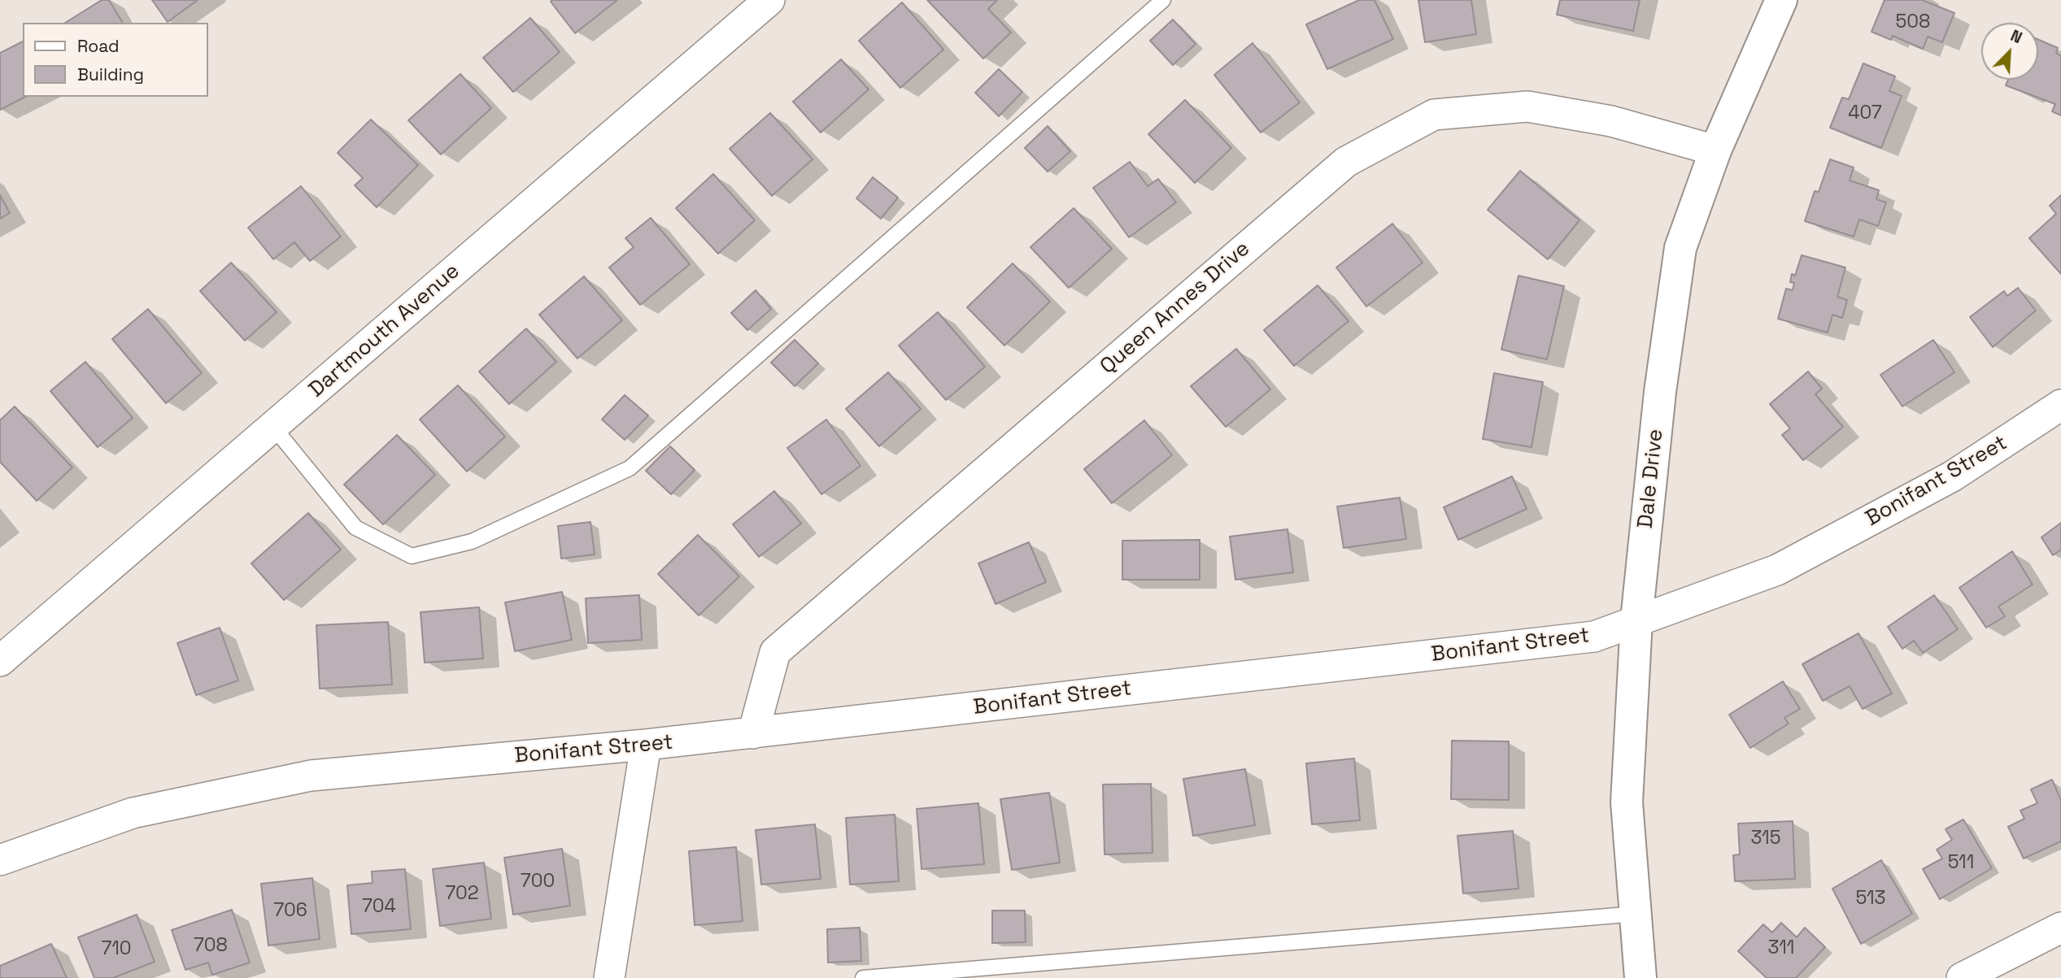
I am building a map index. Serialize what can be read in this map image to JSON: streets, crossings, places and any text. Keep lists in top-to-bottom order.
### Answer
{
  "streets": {
    "street": [
      "Queen Annes Drive",
      "Dartmouth Avenue",
      "Dale Drive",
      "Bonifant Street"
    ]
  },
  "crossings": [
    ["Queen Annes Drive", "Dale Drive"],
    ["Queen Annes Drive", "Bonifant Street"],
    ["Dale Drive", "Bonifant Street"]
  ],
  "house_numbers": [
    "508",
    "407",
    "315",
    "511",
    "700",
    "702",
    "513",
    "704",
    "706",
    "708",
    "311",
    "710"
  ],
  "legend": ["Road", "Building"],
  "north": "top right"
}
